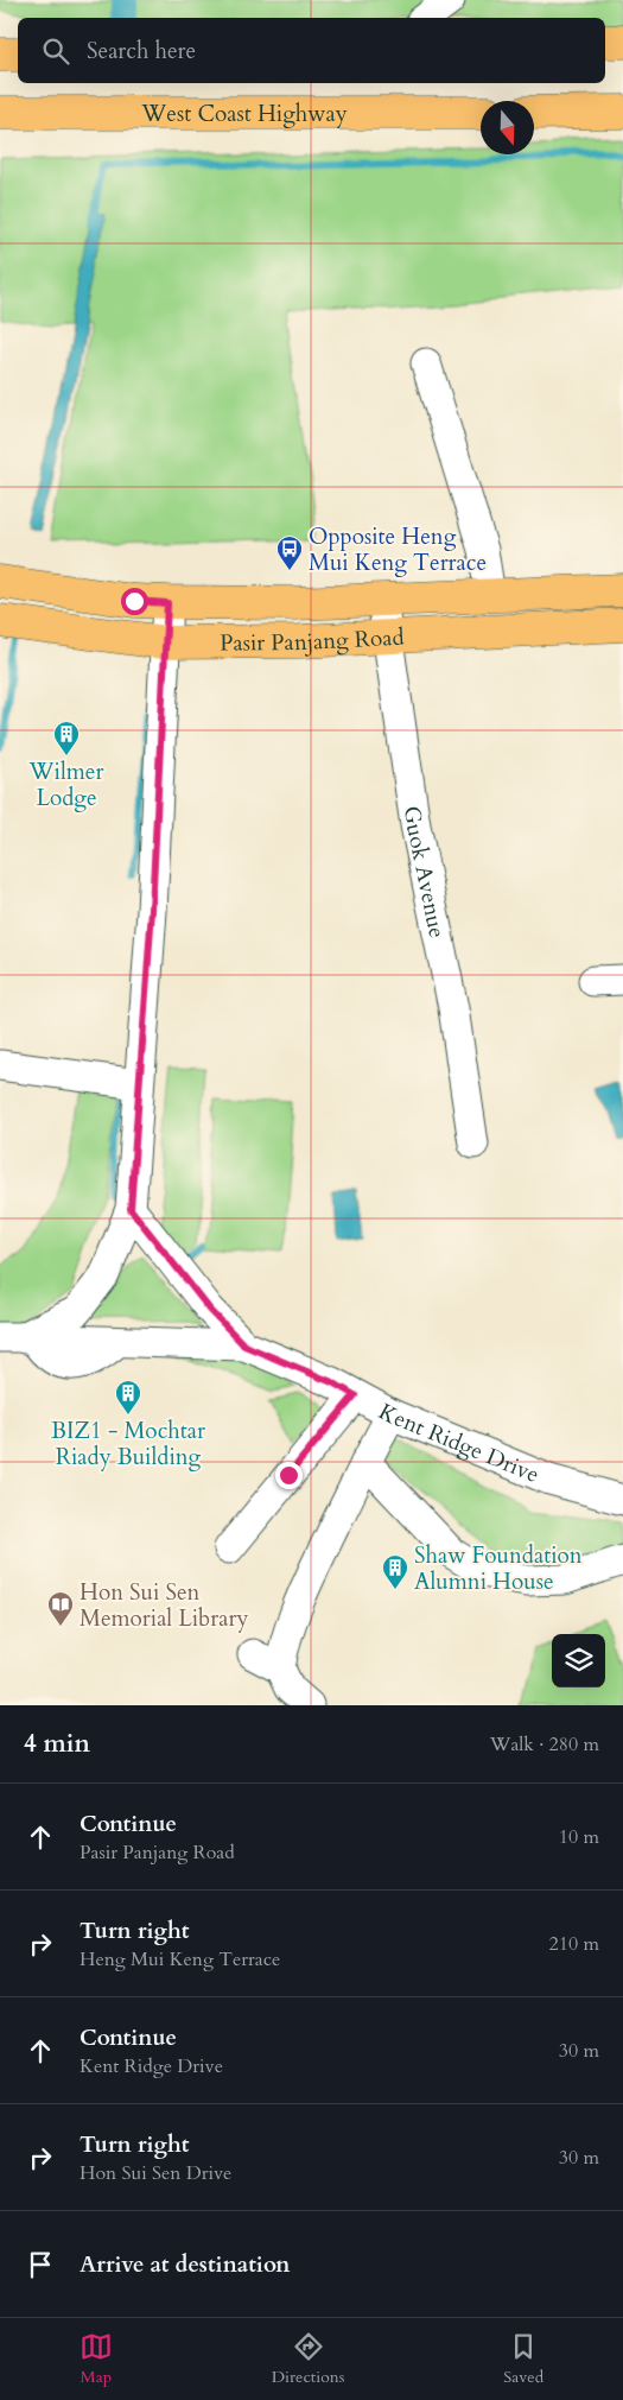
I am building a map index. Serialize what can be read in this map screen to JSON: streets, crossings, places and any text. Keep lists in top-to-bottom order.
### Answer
{
  "streets": {
    "main road": ["West Coast Highway", "Pasir Panjang Road"],
    "street": ["Guok Avenue", "Kent Ridge Drive"]
  },
  "crossings": [
    ["Pasir Panjang Road", "Guok Avenue"]
  ],
  "places": {
    "bus stop": ["Opposite Heng Mui Keng Terrace"],
    "building": ["Wilmer Lodge", "BIZ1 - Mochtar Riady Building", "Shaw Foundation Alumni House"],
    "library": ["Hon Sui Sen Memorial Library"]
  },
  "north": "bottom",
  "page": {
    "search": "Search here",
    "heading": ["4 min", "Walk · 280 m"],
    "list": [
      ["Continue", "Pasir Panjang Road", "10 m"],
      ["Turn right", "Heng Mui Keng Terrace", "210 m"],
      ["Continue", "Kent Ridge Drive", "30 m"],
      ["Turn right", "Hon Sui Sen Drive", "30 m"],
      "Arrive at destination"
    ],
    "nav": ["Map", "Directions", "Saved"]
  }
}
